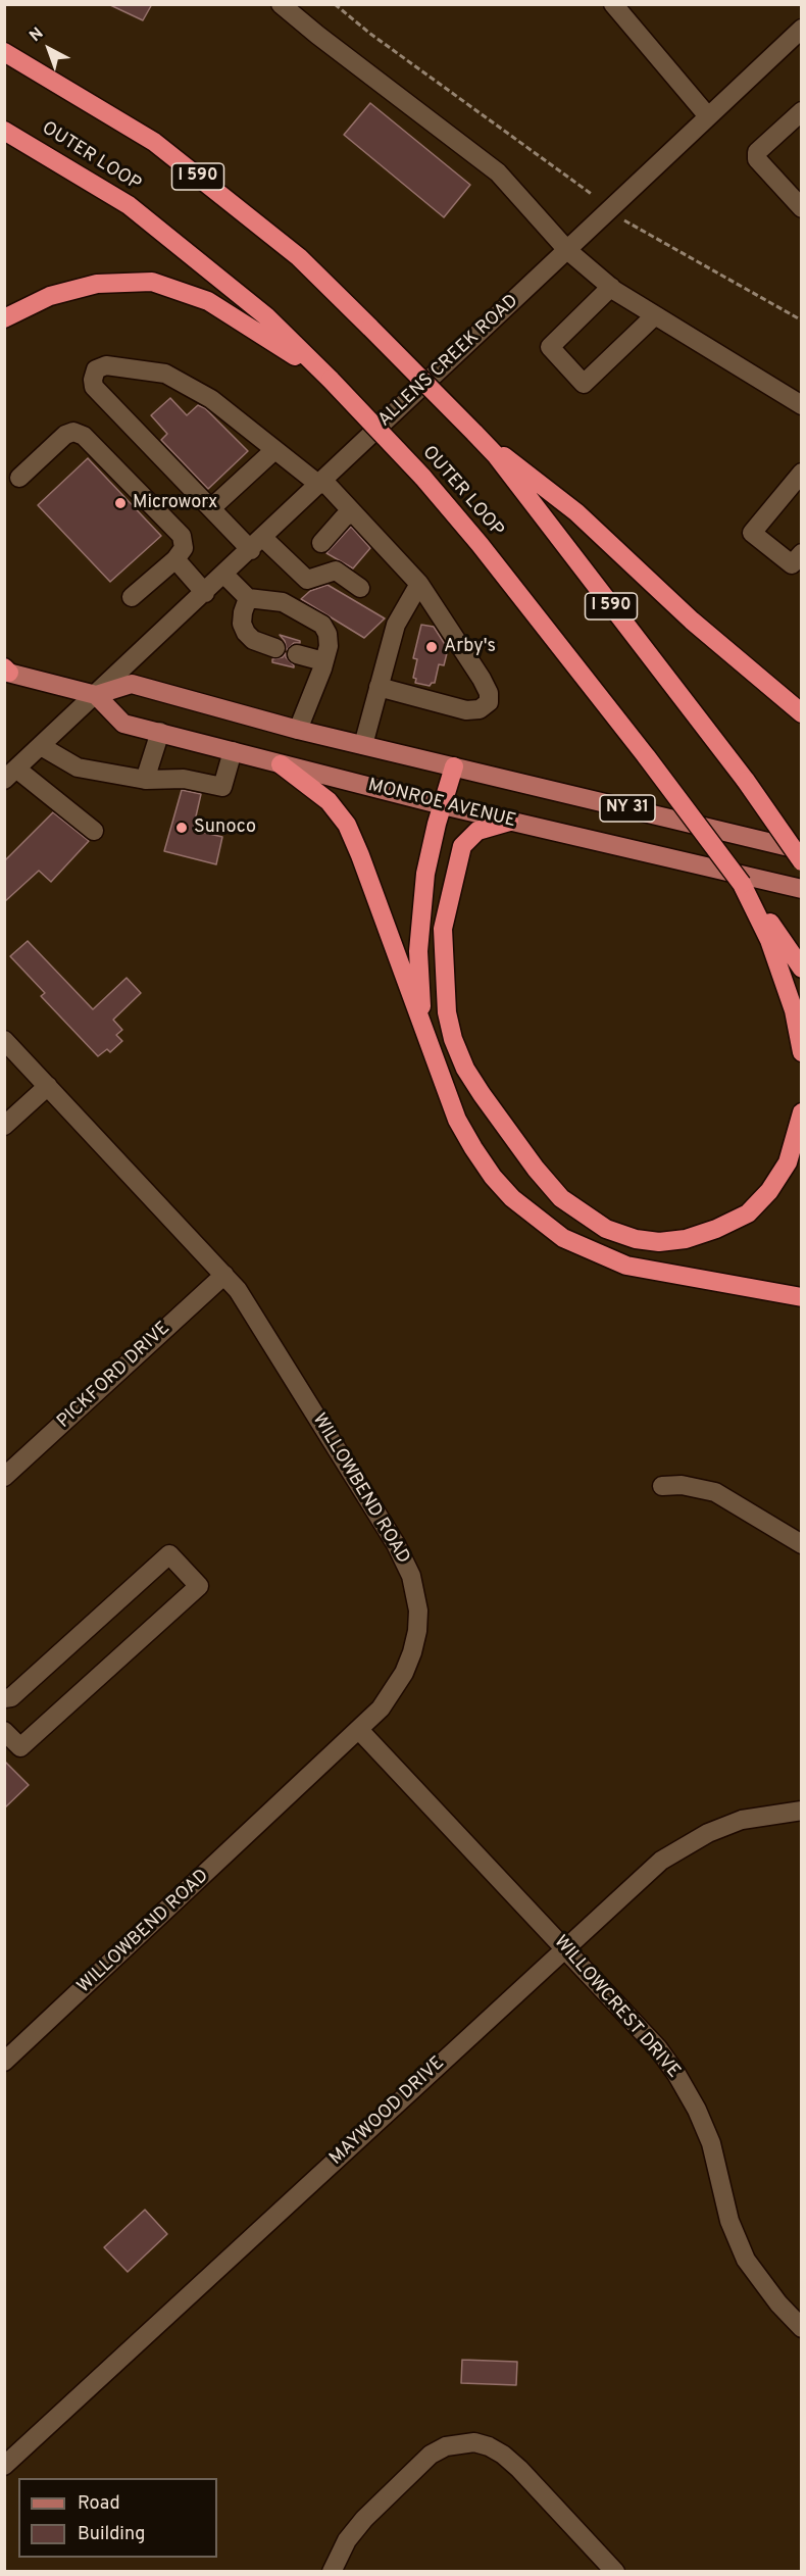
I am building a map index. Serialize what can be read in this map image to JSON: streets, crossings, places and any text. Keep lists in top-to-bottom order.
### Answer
{
  "streets": {
    "highway": ["OUTER LOOP", "I 590"],
    "main road": ["MONROE AVENUE", "NY 31"],
    "street": [
      "ALLENS CREEK ROAD",
      "PICKFORD DRIVE",
      "WILLOWBEND ROAD",
      "WILLOWCREST DRIVE",
      "MAYWOOD DRIVE"
    ]
  },
  "crossings": [
    ["ALLENS CREEK ROAD", "MONROE AVENUE"],
    ["PICKFORD DRIVE", "WILLOWBEND ROAD"],
    ["WILLOWBEND ROAD", "WILLOWCREST DRIVE"],
    ["WILLOWCREST DRIVE", "MAYWOOD DRIVE"]
  ],
  "places": ["Microworx", "Arby's", "Sunoco"],
  "legend": ["Road", "Building"],
  "north": "top left"
}
